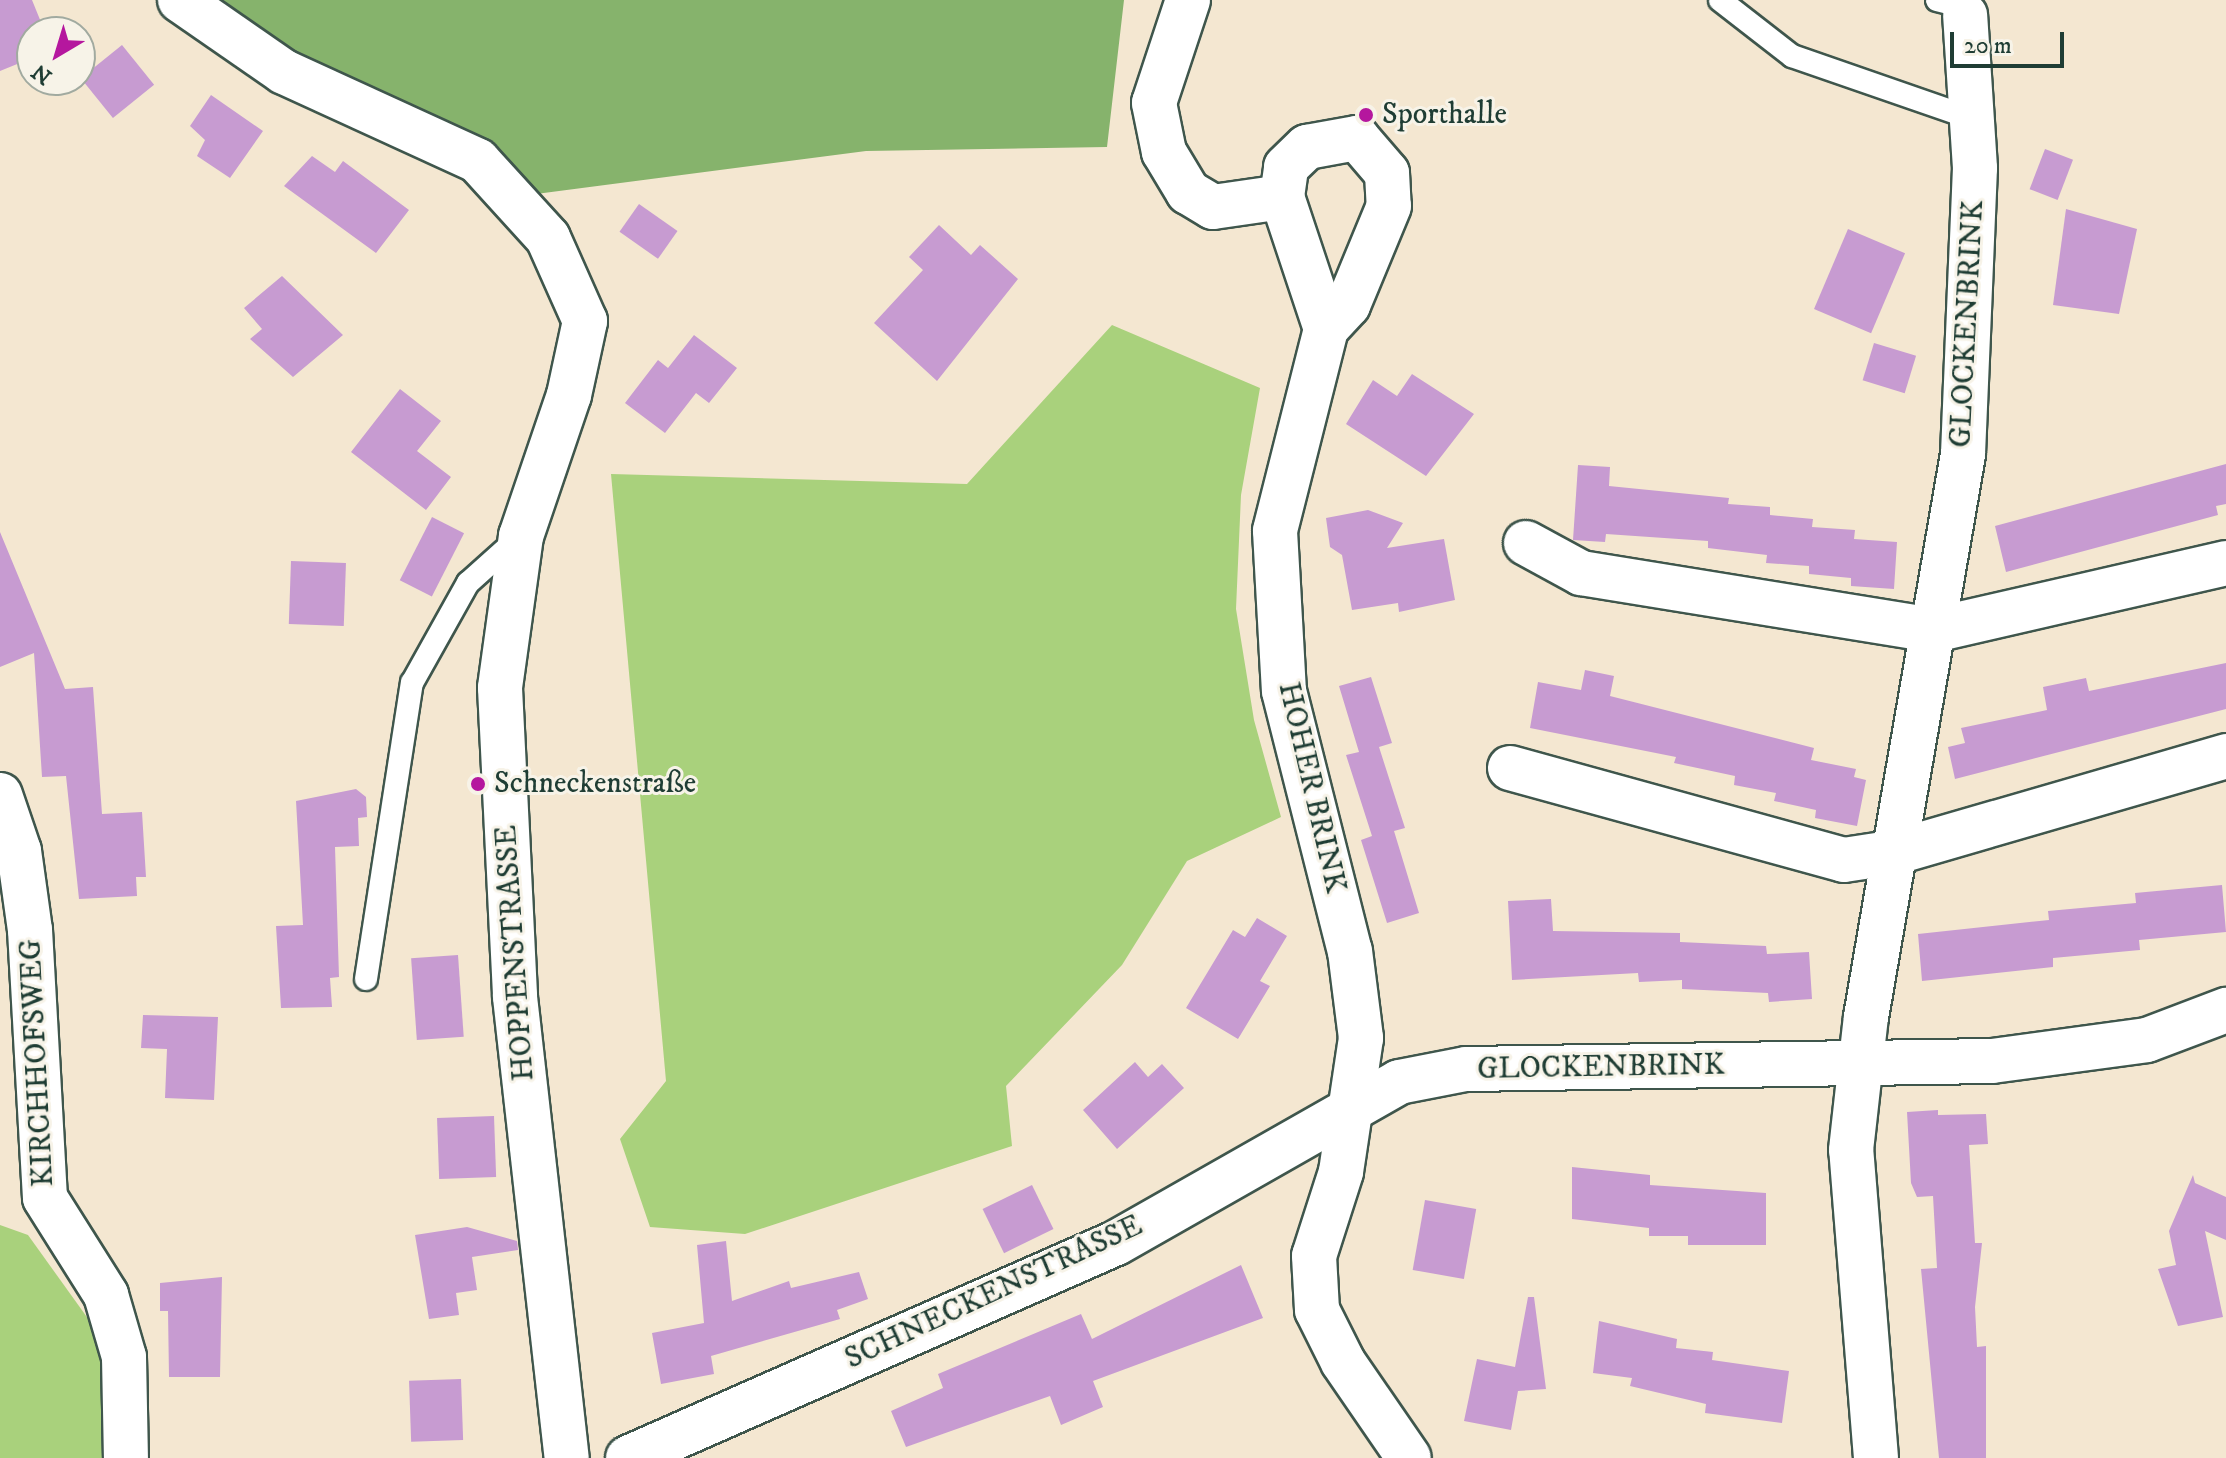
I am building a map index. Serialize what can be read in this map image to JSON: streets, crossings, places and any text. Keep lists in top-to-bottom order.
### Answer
{
  "streets": {
    "street": [
      "GLOCKENBRINK",
      "HOHER BRINK",
      "HOPPENSTRASSE",
      "KIRCHHOFSWEG",
      "SCHNECKENSTRASSE"
    ]
  },
  "crossings": [
    ["GLOCKENBRINK", "HOHER BRINK"],
    ["GLOCKENBRINK", "SCHNECKENSTRASSE"],
    ["HOHER BRINK", "SCHNECKENSTRASSE"]
  ],
  "places": ["Sporthalle", "Schneckenstraße"],
  "scale_bar": "20 m",
  "north": "bottom left"
}
